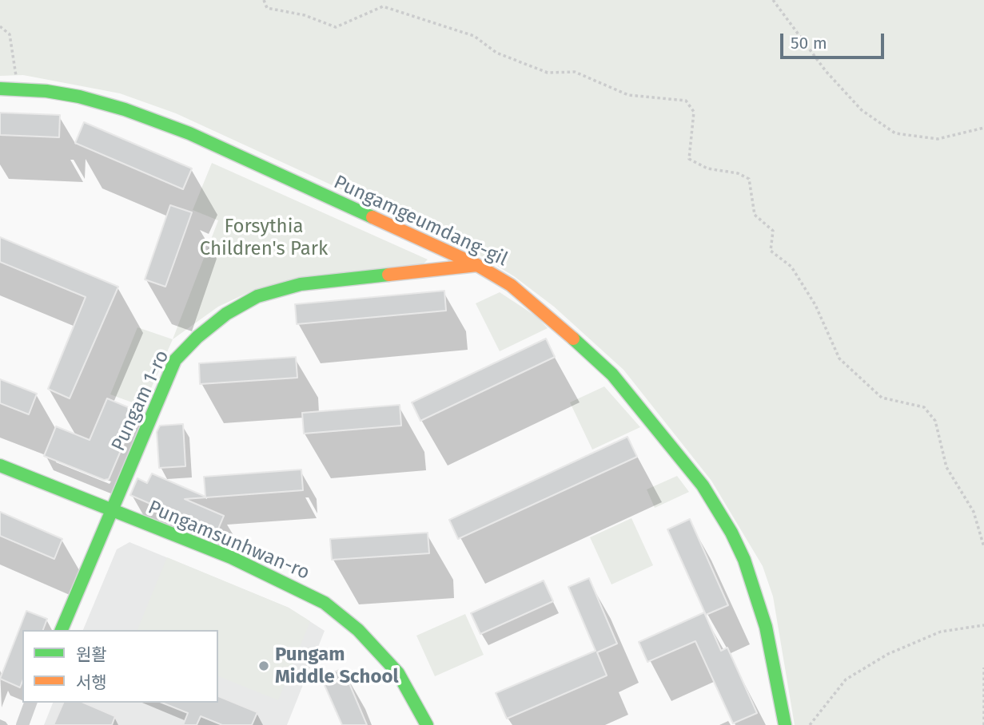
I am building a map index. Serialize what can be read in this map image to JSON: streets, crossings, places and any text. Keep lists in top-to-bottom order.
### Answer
{
  "streets": {
    "street": ["Pungamgeumdang-gil", "Pungam 1-ro", "Pungamsunhwan-ro"]
  },
  "crossings": [
    ["Pungamgeumdang-gil", "Pungam 1-ro"],
    ["Pungam 1-ro", "Pungamsunhwan-ro"]
  ],
  "parks": ["Forsythia Children's Park"],
  "places": ["Pungam Middle School"],
  "legend": ["원활", "서행"],
  "scale_bar": "50 m"
}
